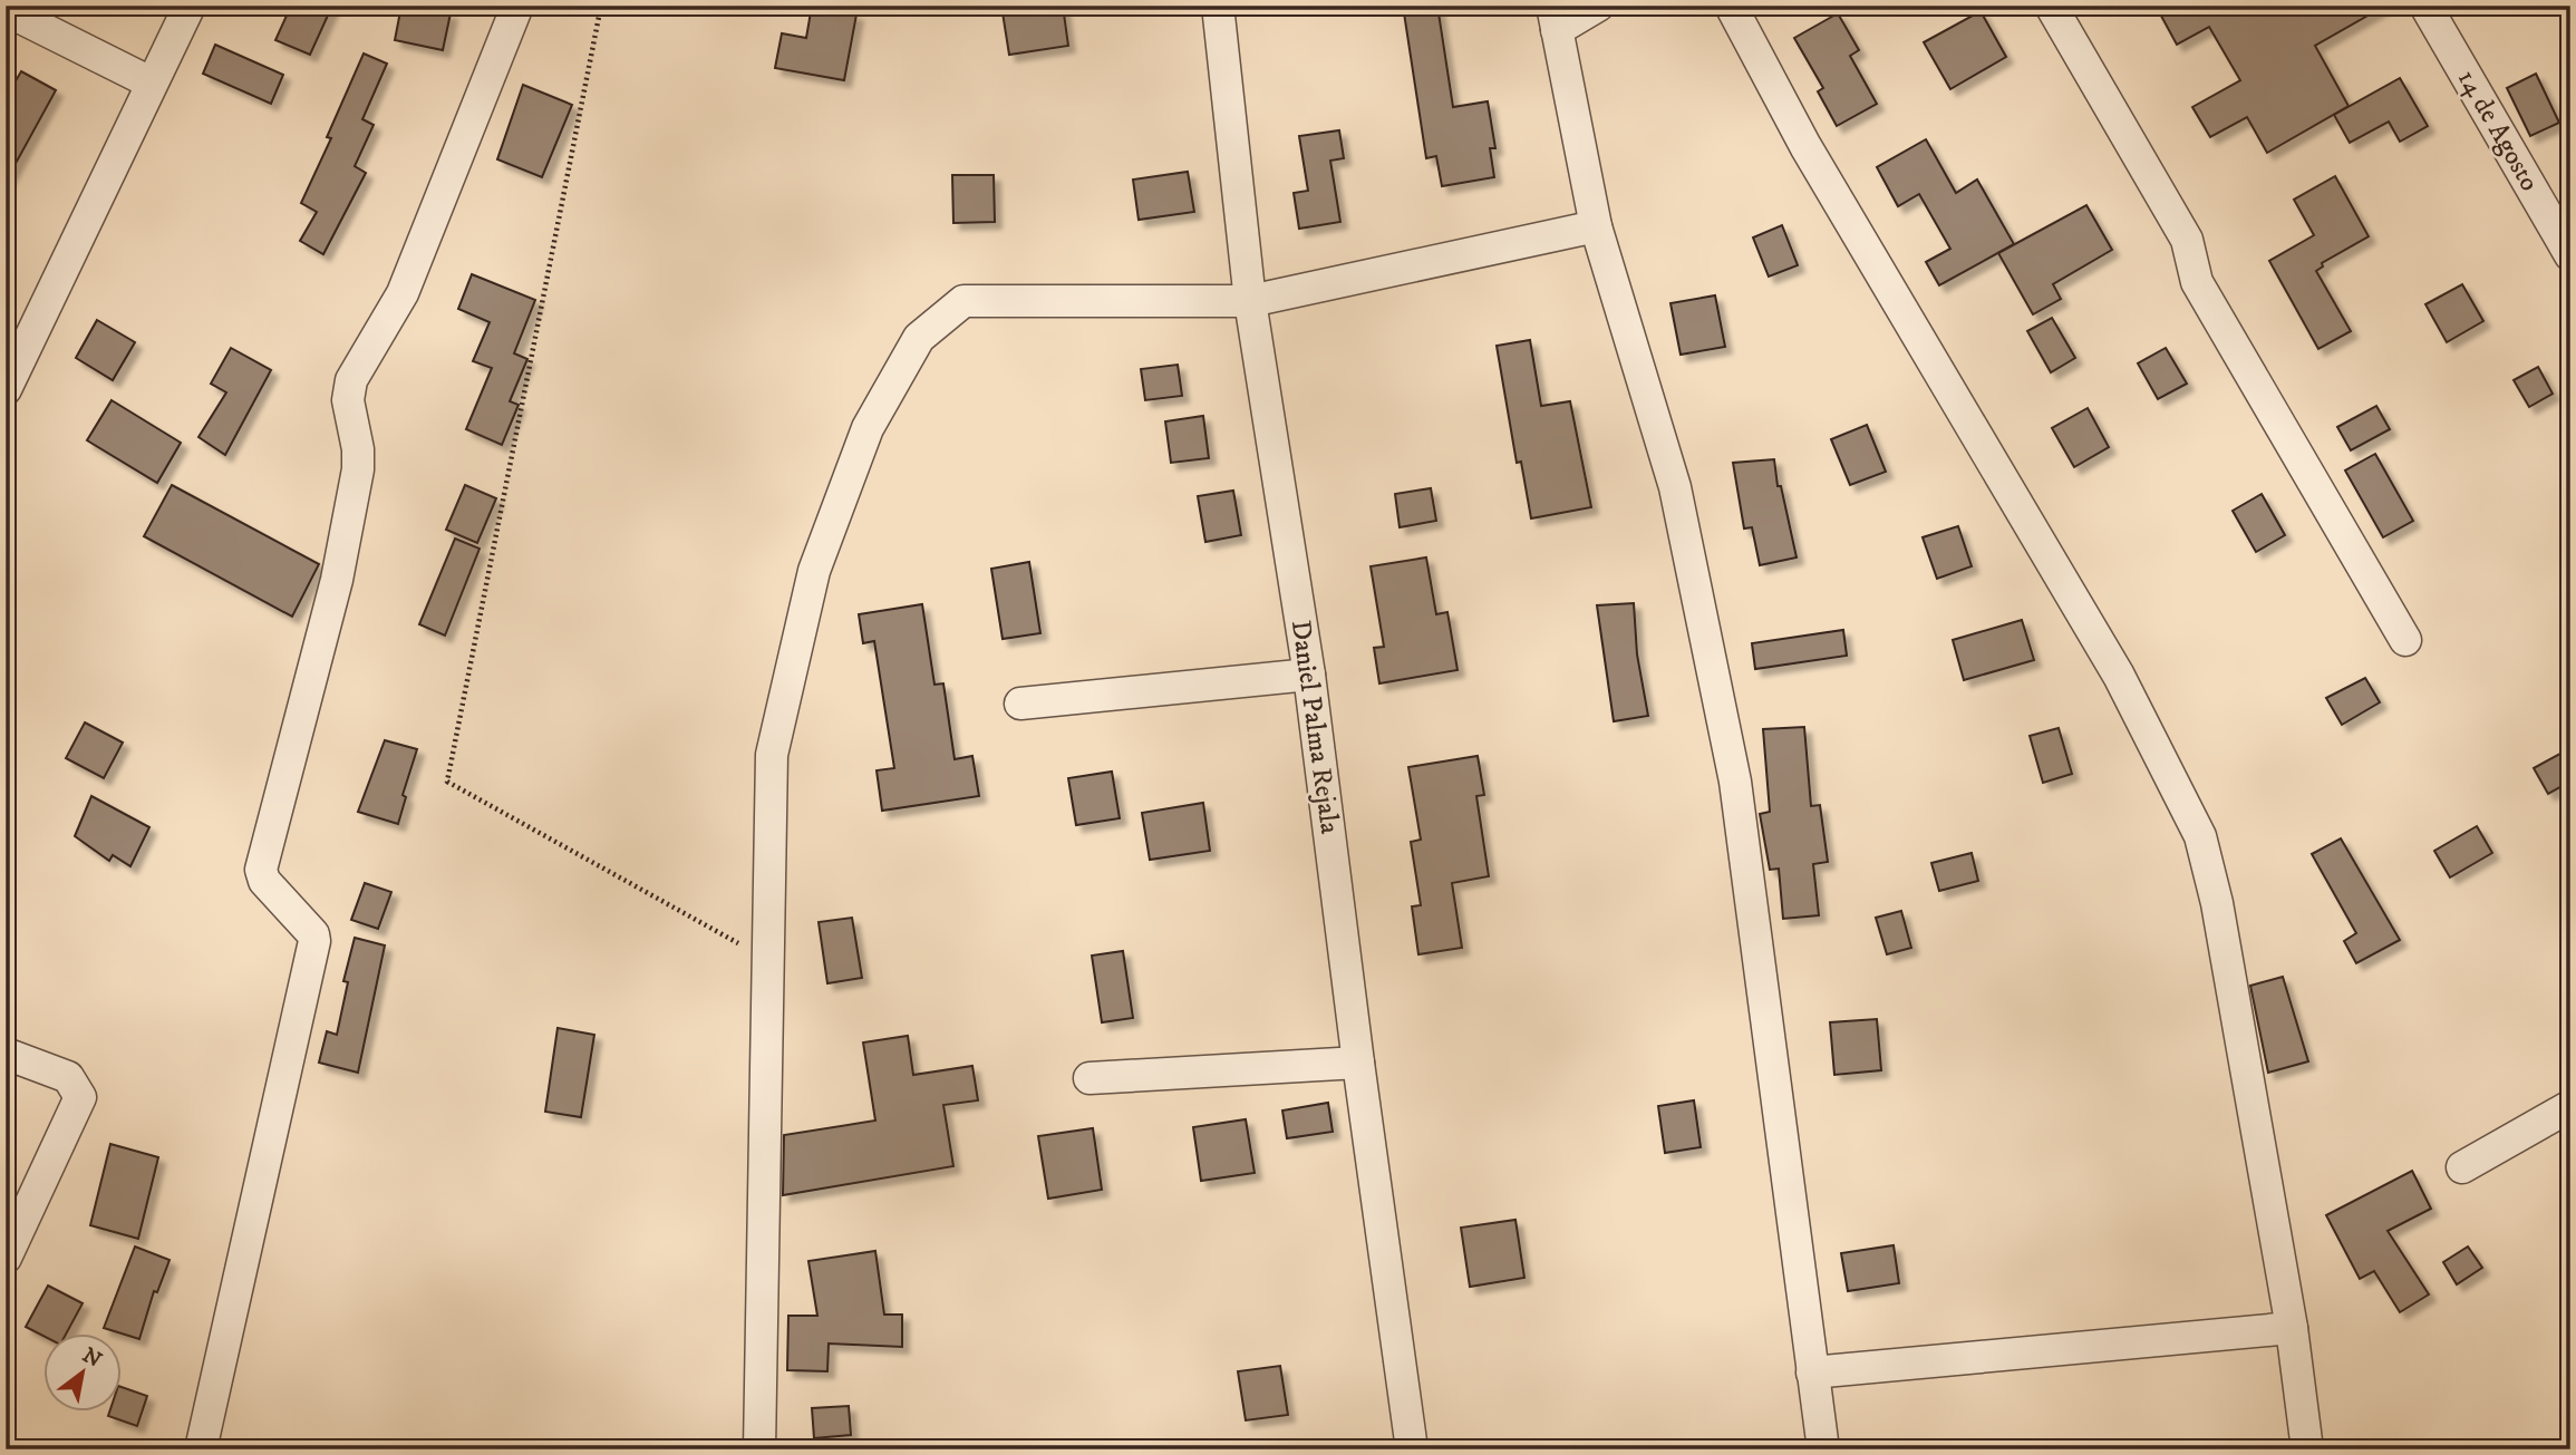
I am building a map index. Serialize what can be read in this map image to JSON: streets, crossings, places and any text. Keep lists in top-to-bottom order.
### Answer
{
  "streets": {
    "street": ["14 de Agosto", "Daniel Palma Rejala"]
  },
  "north": "top right"
}
